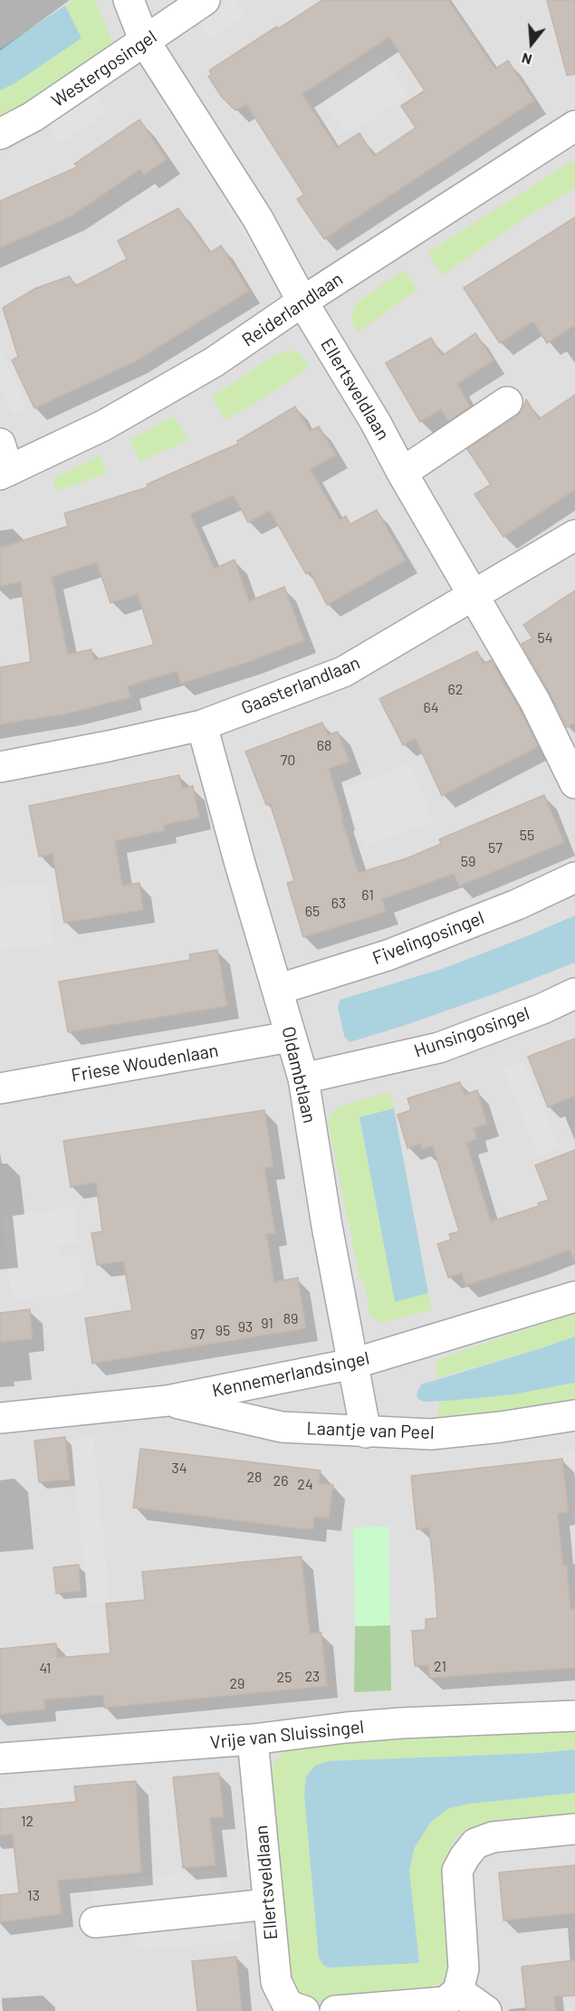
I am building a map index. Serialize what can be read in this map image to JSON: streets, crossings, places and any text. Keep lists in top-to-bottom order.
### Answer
{
  "streets": {
    "street": [
      "Westergosingel",
      "Reiderlandlaan",
      "Ellertsveldlaan",
      "Gaasterlandlaan",
      "Fivelingosingel",
      "Hunsingosingel",
      "Friese Woudenlaan",
      "Oldambtlaan",
      "Kennemerlandsingel",
      "Laantje van Peel",
      "Vrije van Sluissingel"
    ]
  },
  "crossings": [
    ["Westergosingel", "Ellertsveldlaan"],
    ["Reiderlandlaan", "Ellertsveldlaan"],
    ["Ellertsveldlaan", "Gaasterlandlaan"],
    ["Ellertsveldlaan", "Vrije van Sluissingel"],
    ["Gaasterlandlaan", "Oldambtlaan"],
    ["Fivelingosingel", "Oldambtlaan"],
    ["Hunsingosingel", "Oldambtlaan"],
    ["Friese Woudenlaan", "Oldambtlaan"],
    ["Oldambtlaan", "Kennemerlandsingel"],
    ["Oldambtlaan", "Laantje van Peel"],
    ["Kennemerlandsingel", "Laantje van Peel"]
  ],
  "house_numbers": [
    "54",
    "62",
    "64",
    "68",
    "70",
    "55",
    "57",
    "59",
    "61",
    "63",
    "65",
    "89",
    "91",
    "93",
    "95",
    "97",
    "34",
    "28",
    "26",
    "24",
    "21",
    "41",
    "23",
    "25",
    "29",
    "12",
    "13"
  ],
  "north": "bottom"
}
